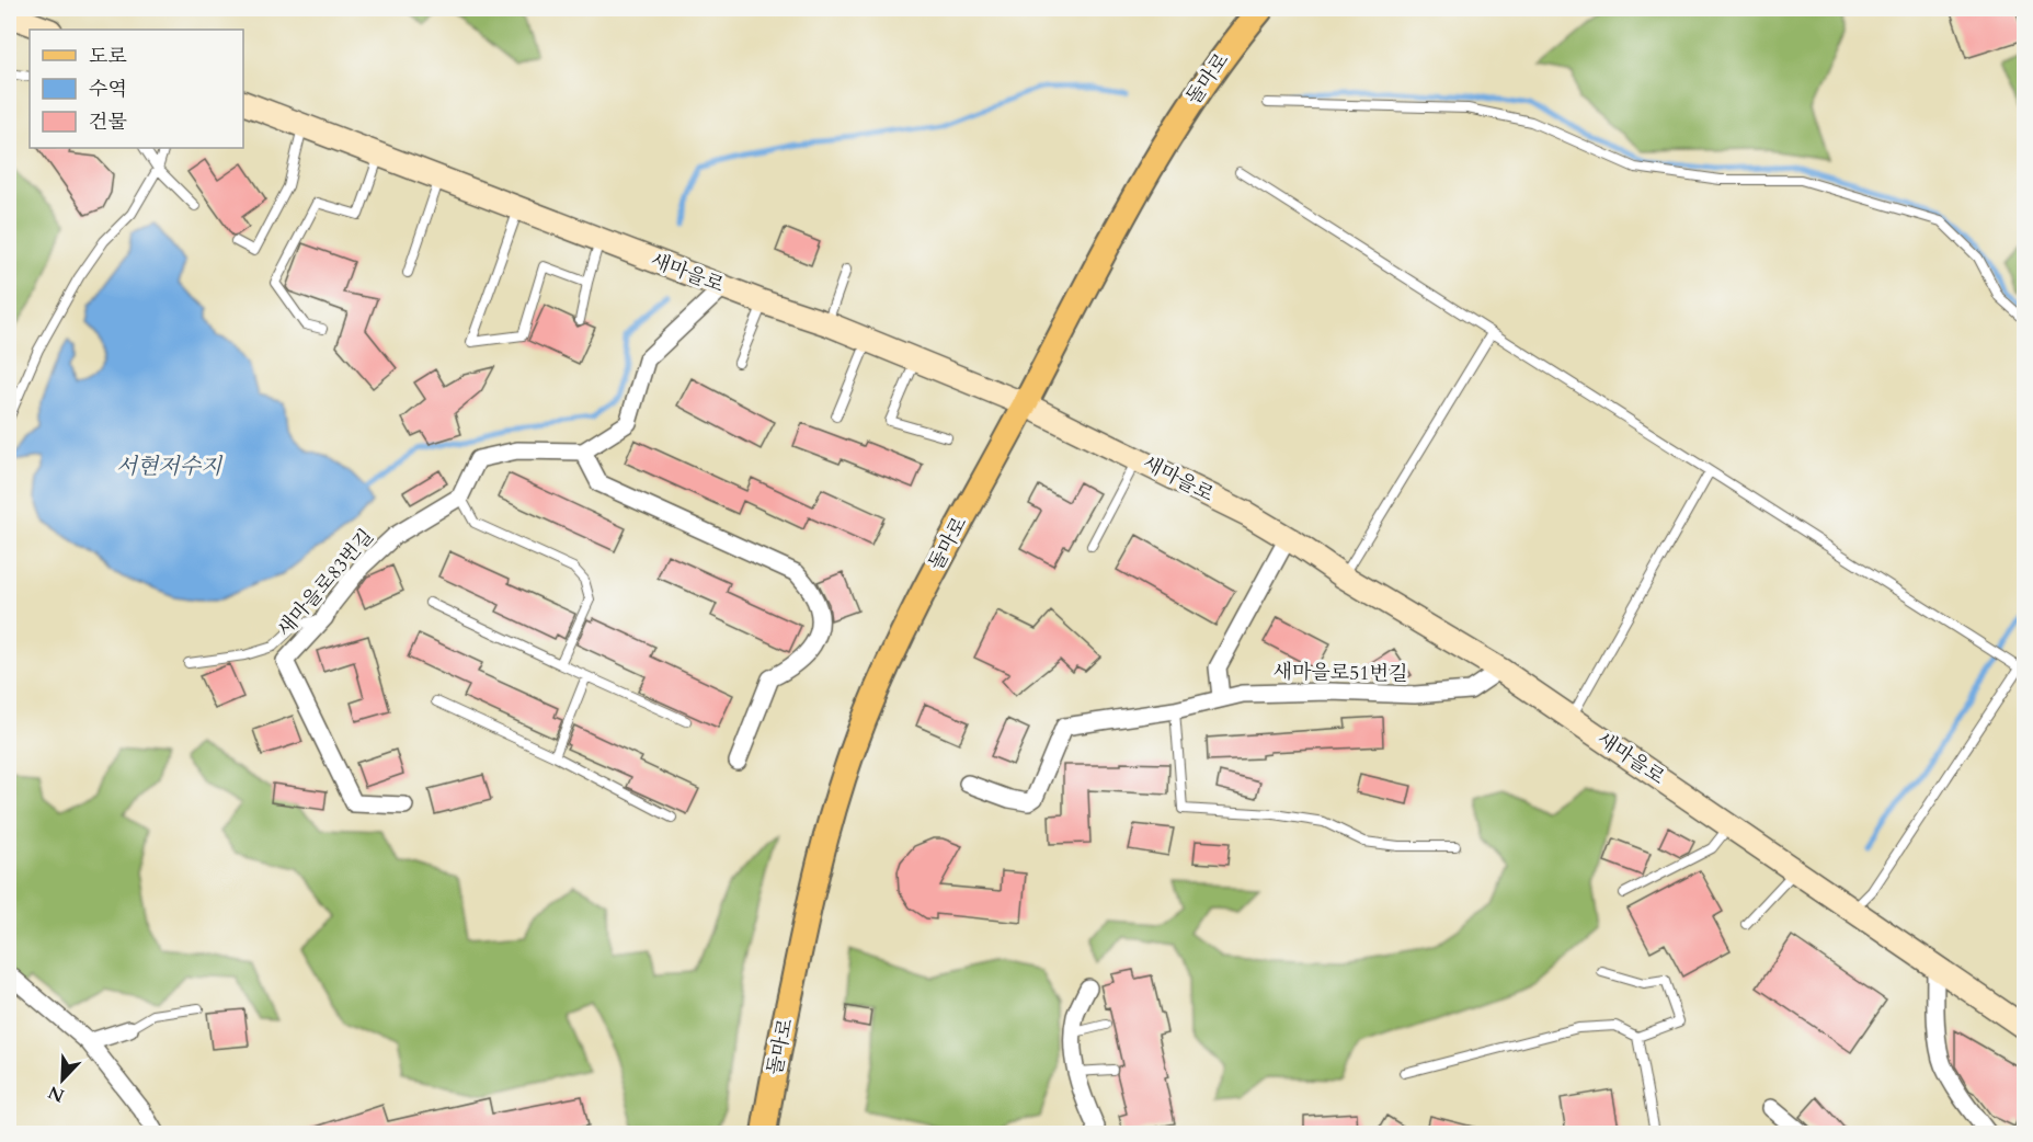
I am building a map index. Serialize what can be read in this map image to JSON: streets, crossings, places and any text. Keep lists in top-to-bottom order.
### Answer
{
  "streets": {
    "main road": ["돌마로"],
    "street": ["새마을로", "새마을로83번길", "새마을로51번길"]
  },
  "crossings": [
    ["돌마로", "새마을로"],
    ["새마을로", "새마을로51번길"]
  ],
  "water": ["서현저수지"],
  "legend": ["도로", "수역", "건물"],
  "north": "bottom left"
}
